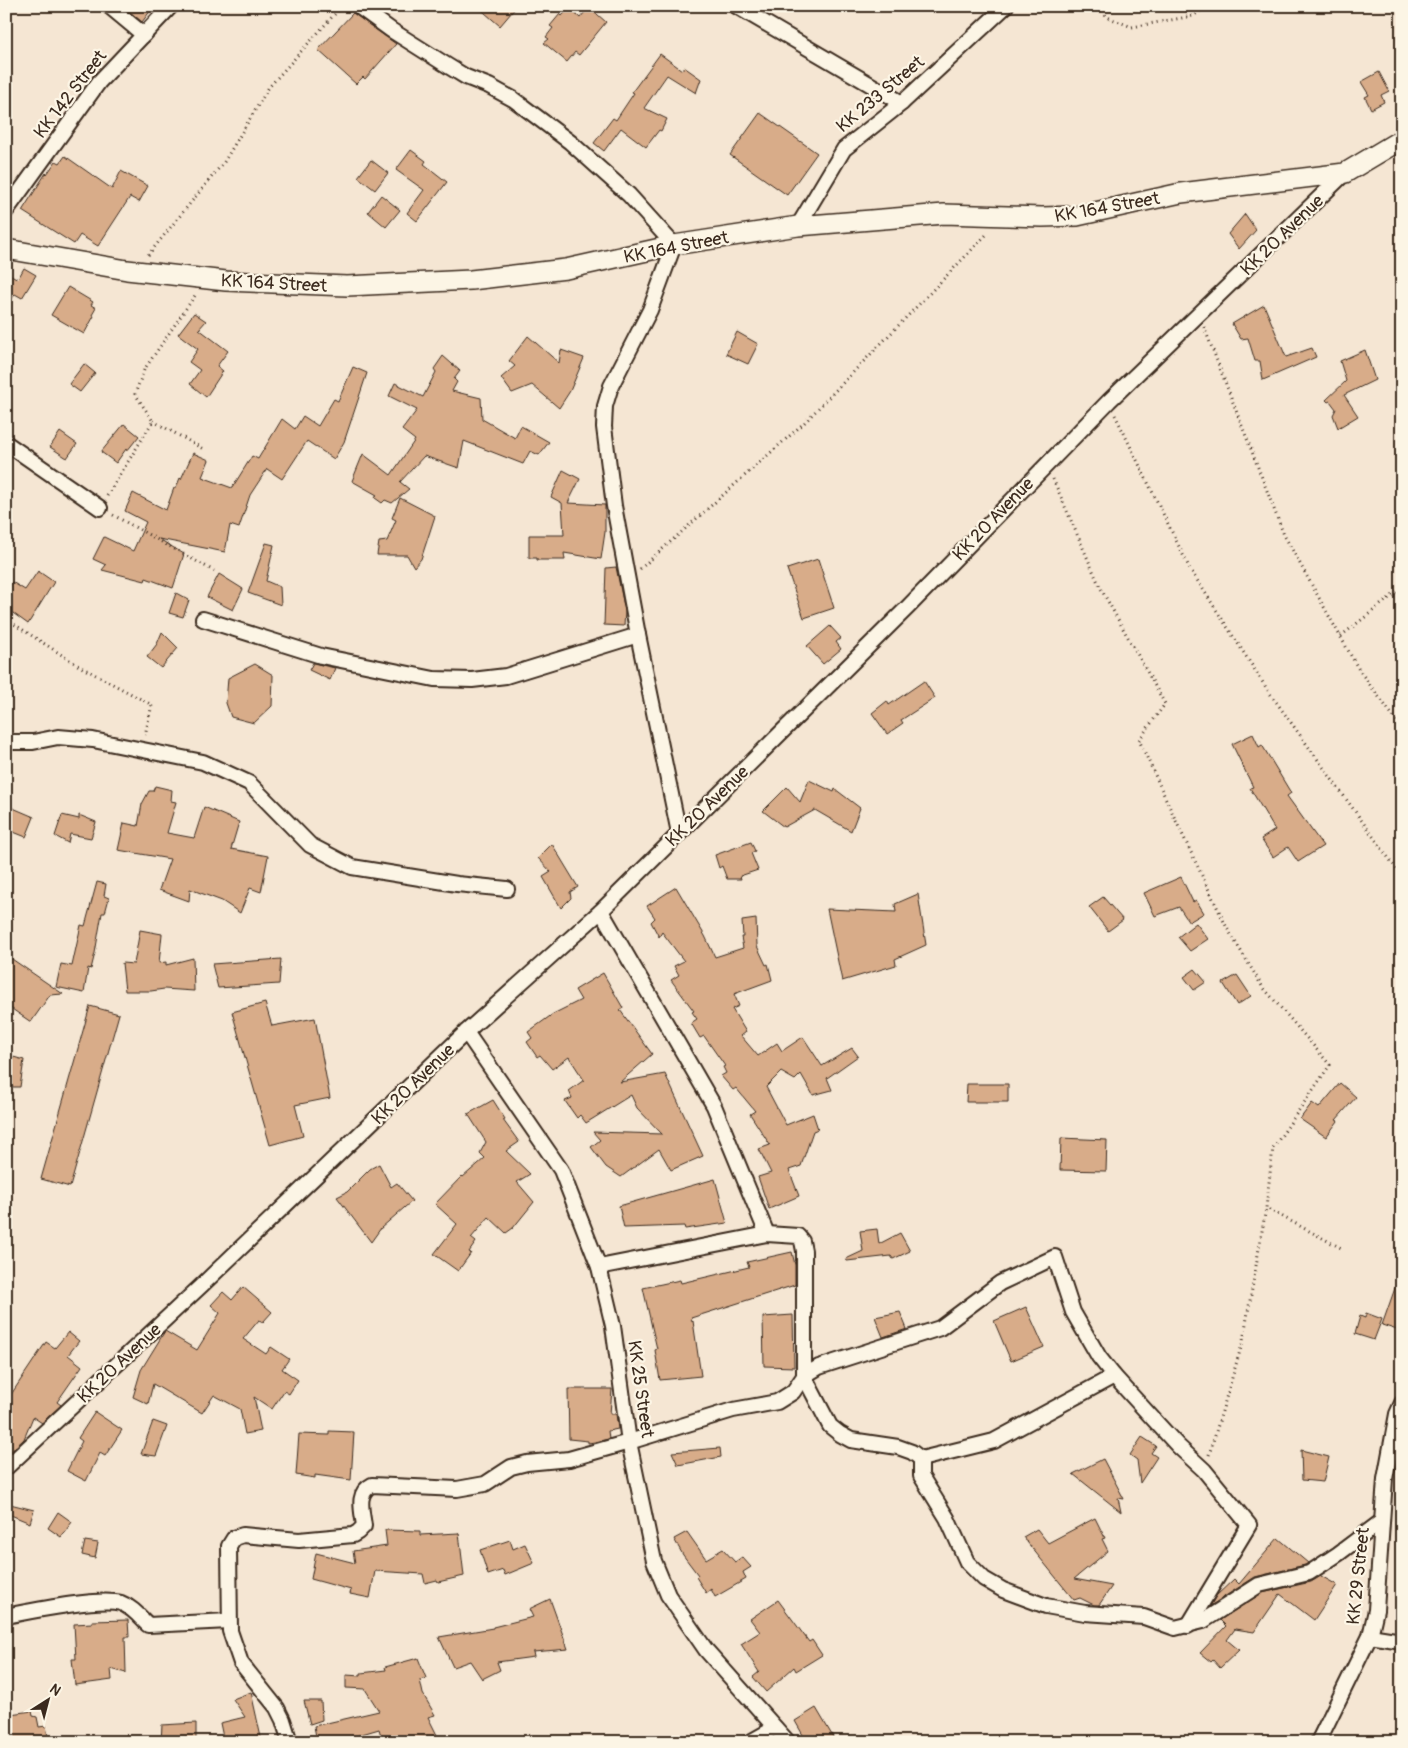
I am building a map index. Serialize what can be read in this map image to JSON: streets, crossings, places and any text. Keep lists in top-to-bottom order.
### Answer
{
  "streets": {
    "main road": ["KK 164 Street", "KK 20 Avenue"],
    "street": [
      "KK 142 Street",
      "KK 233 Street",
      "KK 25 Street",
      "KK 29 Street"
    ]
  },
  "crossings": [
    ["KK 233 Street", "KK 164 Street"],
    ["KK 164 Street", "KK 20 Avenue"],
    ["KK 20 Avenue", "KK 25 Street"]
  ],
  "north": "top right"
}
